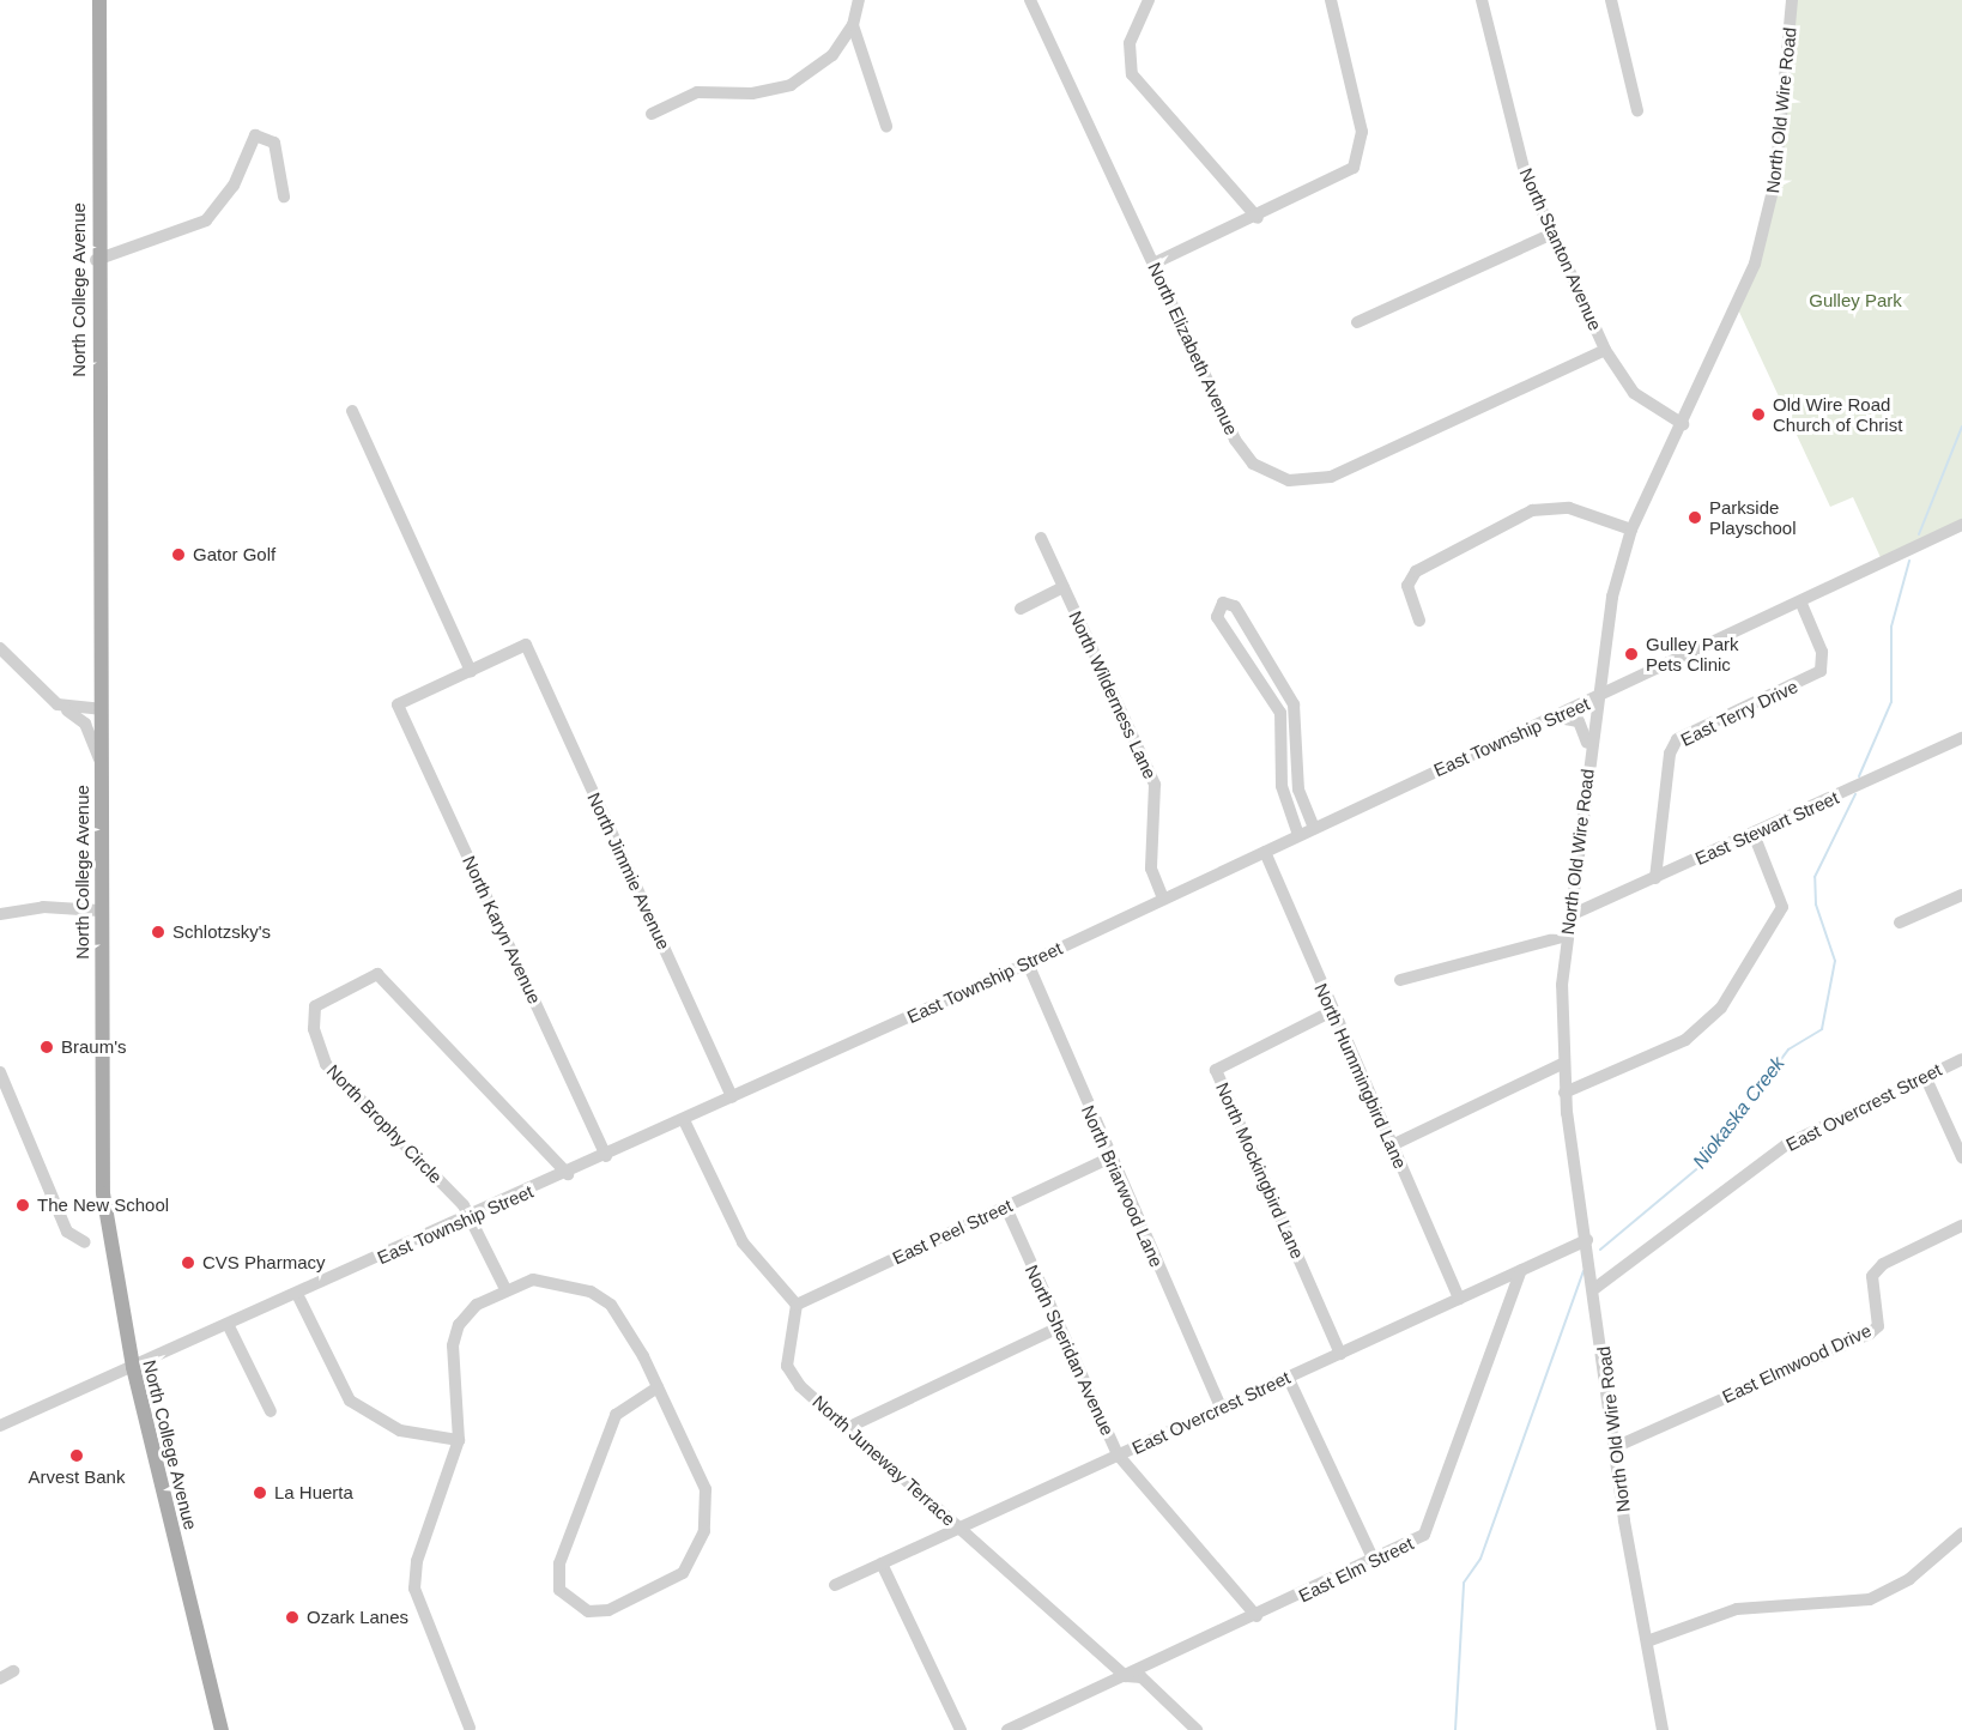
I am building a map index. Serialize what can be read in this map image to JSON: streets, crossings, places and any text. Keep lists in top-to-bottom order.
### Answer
{
  "streets": {
    "main road": ["North College Avenue"],
    "street": [
      "North Old Wire Road",
      "North Stanton Avenue",
      "North Elizabeth Avenue",
      "North Wilderness Lane",
      "East Terry Drive",
      "East Township Street",
      "East Stewart Street",
      "North Jimmie Avenue",
      "North Karyn Avenue",
      "North Hummingbird Lane",
      "East Overcrest Street",
      "North Brophy Circle",
      "North Mockingbird Lane",
      "North Briarwood Lane",
      "East Peel Street",
      "North Sheridan Avenue",
      "East Elmwood Drive",
      "North Juneway Terrace",
      "East Elm Street"
    ]
  },
  "crossings": [
    ["North Old Wire Road", "North Stanton Avenue"],
    ["North Old Wire Road", "East Township Street"],
    ["North Old Wire Road", "East Stewart Street"],
    ["North Old Wire Road", "East Overcrest Street"],
    ["North Old Wire Road", "East Elmwood Drive"],
    ["North Stanton Avenue", "North Elizabeth Avenue"],
    ["North College Avenue", "East Township Street"],
    ["North Wilderness Lane", "East Township Street"],
    ["East Terry Drive", "East Township Street"],
    ["East Terry Drive", "East Stewart Street"],
    ["East Township Street", "North Jimmie Avenue"],
    ["East Township Street", "North Karyn Avenue"],
    ["East Township Street", "North Hummingbird Lane"],
    ["East Township Street", "North Brophy Circle"],
    ["East Township Street", "North Briarwood Lane"],
    ["North Jimmie Avenue", "North Karyn Avenue"],
    ["North Hummingbird Lane", "East Overcrest Street"],
    ["North Hummingbird Lane", "North Mockingbird Lane"],
    ["East Overcrest Street", "North Mockingbird Lane"],
    ["East Overcrest Street", "North Briarwood Lane"],
    ["East Overcrest Street", "North Sheridan Avenue"],
    ["East Overcrest Street", "North Juneway Terrace"],
    ["East Overcrest Street", "East Elm Street"],
    ["North Briarwood Lane", "East Peel Street"],
    ["East Peel Street", "North Sheridan Avenue"],
    ["East Peel Street", "North Juneway Terrace"],
    ["North Sheridan Avenue", "East Elm Street"],
    ["North Juneway Terrace", "East Elm Street"]
  ],
  "water": ["Niokaska Creek"],
  "parks": ["Gulley Park"],
  "places": [
    "Old Wire Road Church of Christ",
    "Parkside Playschool",
    "Gator Golf",
    "Gulley Park Pets Clinic",
    "Schlotzsky's",
    "Braum's",
    "The New School",
    "CVS Pharmacy",
    "Arvest Bank",
    "La Huerta",
    "Ozark Lanes"
  ]
}
